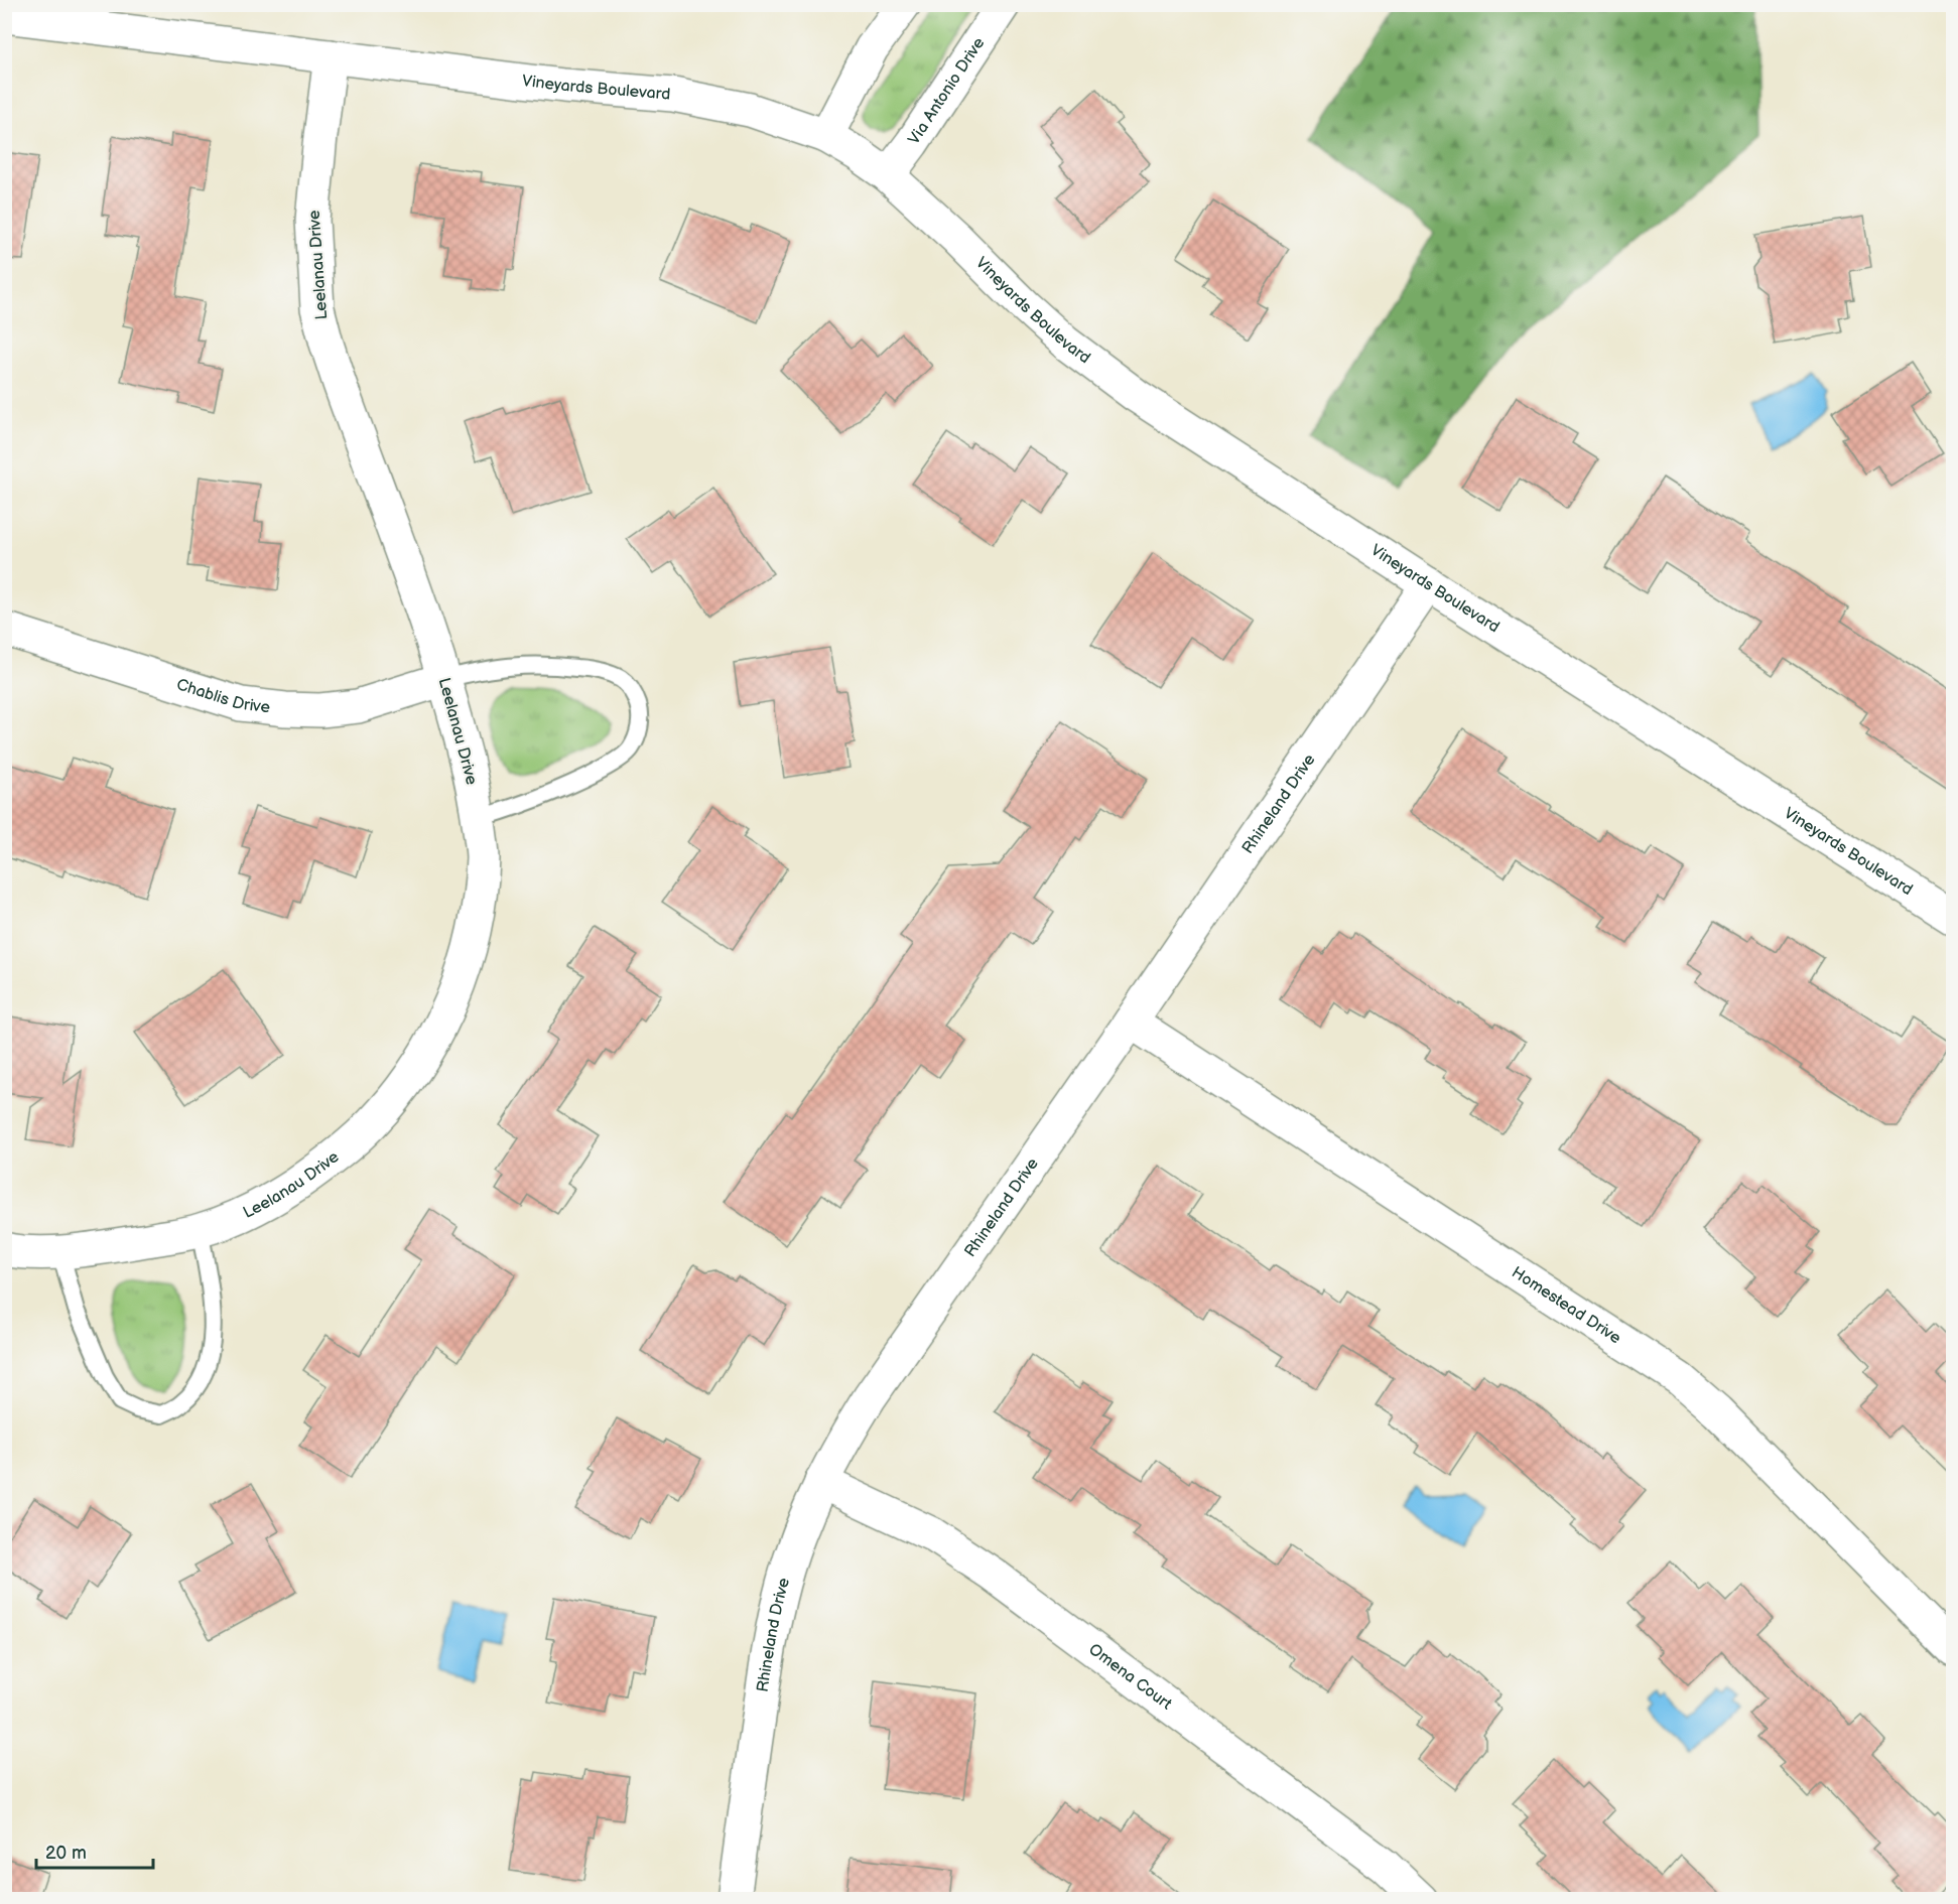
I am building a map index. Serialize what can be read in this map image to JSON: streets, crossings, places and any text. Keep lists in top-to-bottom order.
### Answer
{
  "streets": {
    "street": [
      "Vineyards Boulevard",
      "Via Antonio Drive",
      "Leelanau Drive",
      "Chablis Drive",
      "Rhineland Drive",
      "Homestead Drive",
      "Omena Court"
    ]
  },
  "crossings": [
    ["Vineyards Boulevard", "Via Antonio Drive"],
    ["Vineyards Boulevard", "Leelanau Drive"],
    ["Vineyards Boulevard", "Rhineland Drive"],
    ["Leelanau Drive", "Chablis Drive"],
    ["Rhineland Drive", "Homestead Drive"],
    ["Rhineland Drive", "Omena Court"]
  ],
  "scale_bar": "20 m"
}
